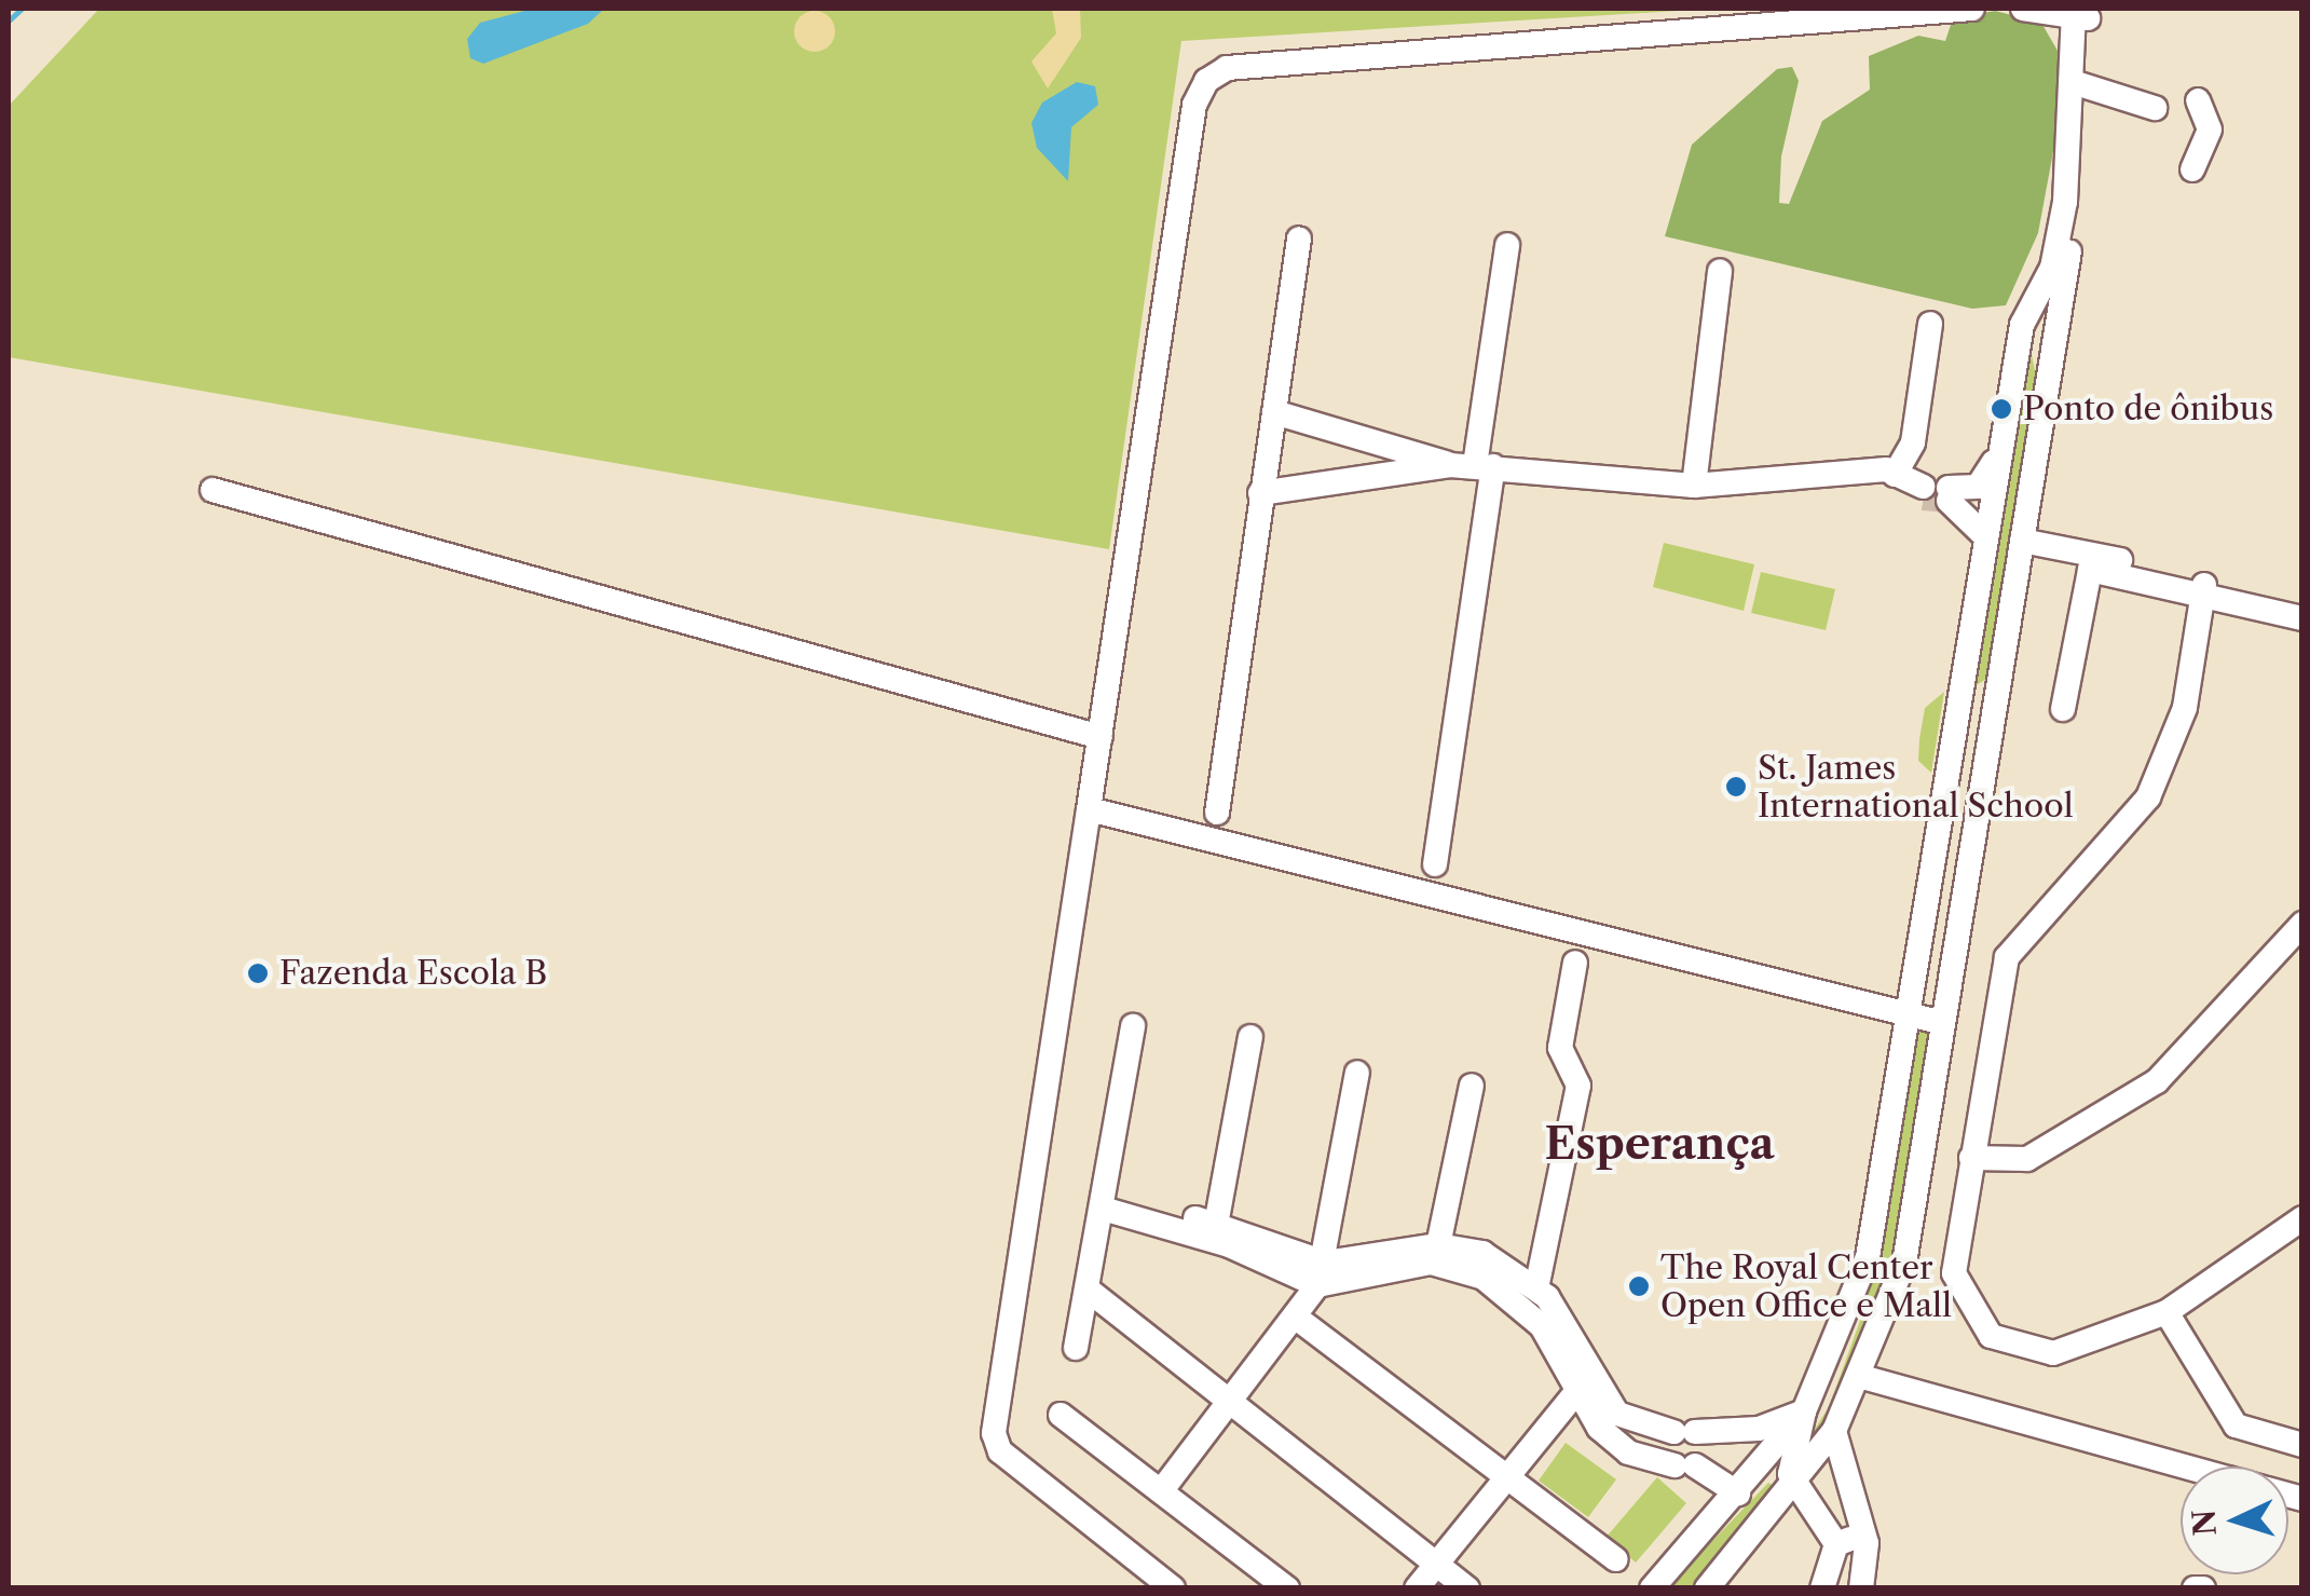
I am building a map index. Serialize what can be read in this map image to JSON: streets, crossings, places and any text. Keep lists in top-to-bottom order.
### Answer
{
  "districts": ["Esperança"],
  "places": [
    "Ponto de ônibus",
    "St. James International School",
    "Fazenda Escola B",
    "The Royal Center Open Office e Mall"
  ],
  "north": "left"
}
